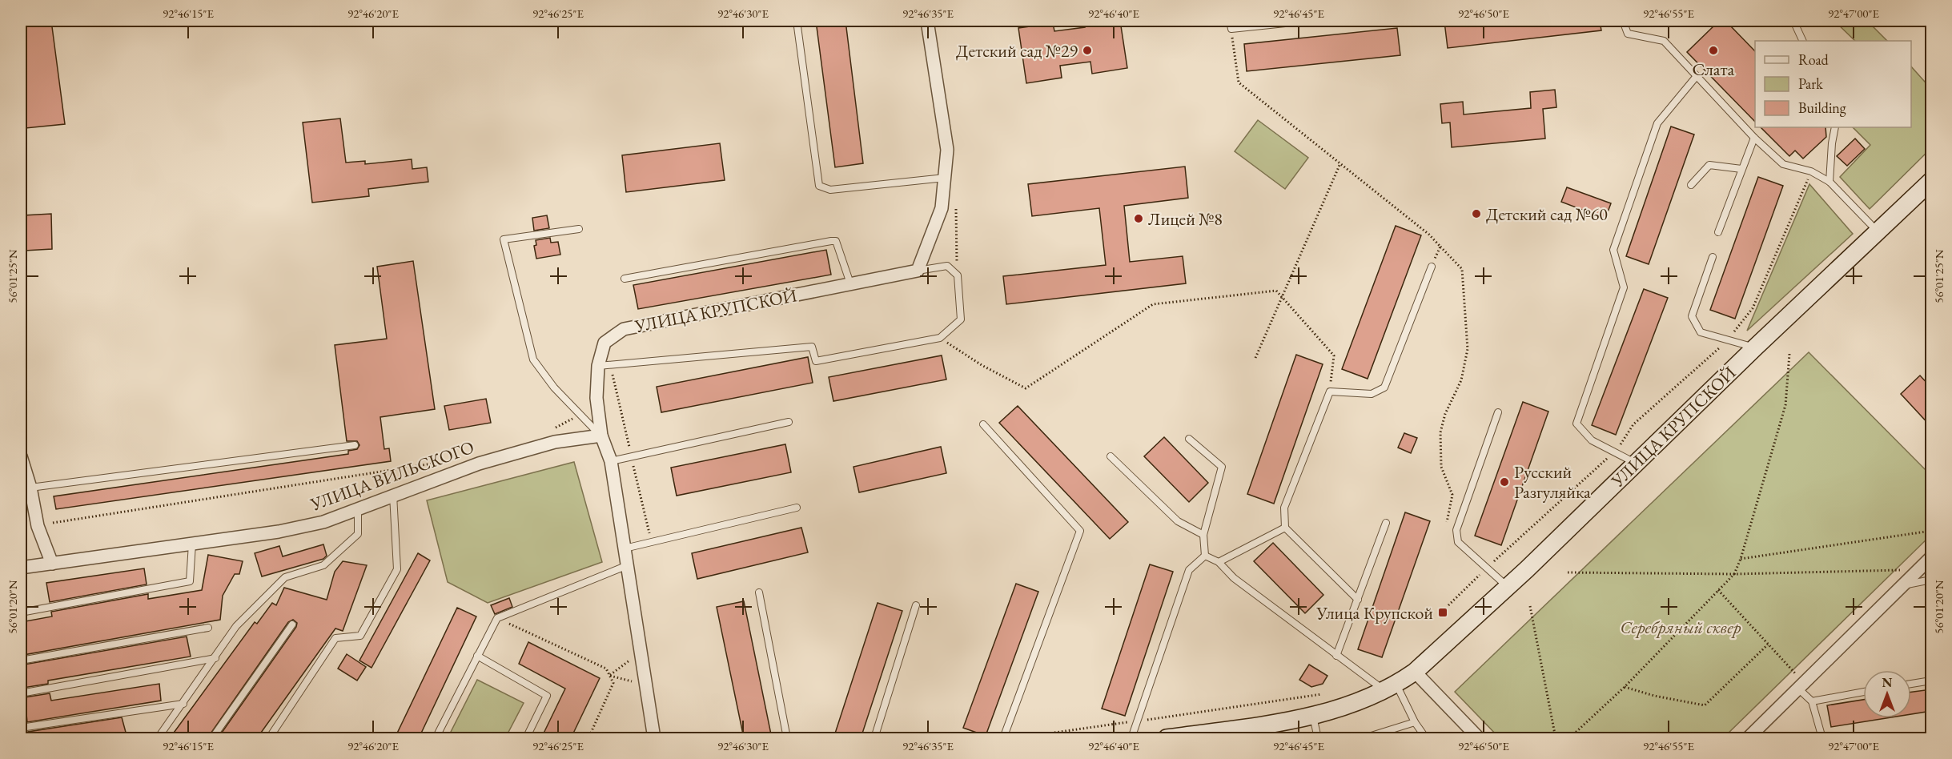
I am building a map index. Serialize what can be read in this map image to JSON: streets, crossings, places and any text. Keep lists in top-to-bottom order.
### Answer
{
  "streets": {
    "street": ["УЛИЦА КРУПСКОЙ", "УЛИЦА ВИЛЬСКОГО"]
  },
  "crossings": [
    ["УЛИЦА КРУПСКОЙ", "УЛИЦА ВИЛЬСКОГО"]
  ],
  "parks": ["Серебряный сквер"],
  "places": {
    "other": [
      "Детский сад №29",
      "Слата",
      "Детский сад №60",
      "Лицей №8",
      "Русский Разгуляйка"
    ],
    "transit": ["Улица Крупской"]
  },
  "legend": ["Road", "Park", "Building"],
  "north": "top",
  "coordinates": [
    "92°46'15\"E",
    "92°46'20\"E",
    "92°46'25\"E",
    "92°46'30\"E",
    "92°46'35\"E",
    "92°46'40\"E",
    "92°46'45\"E",
    "92°46'50\"E",
    "92°46'55\"E",
    "92°47'00\"E",
    "56°01'25\"N",
    "56°01'20\"N"
  ]
}
